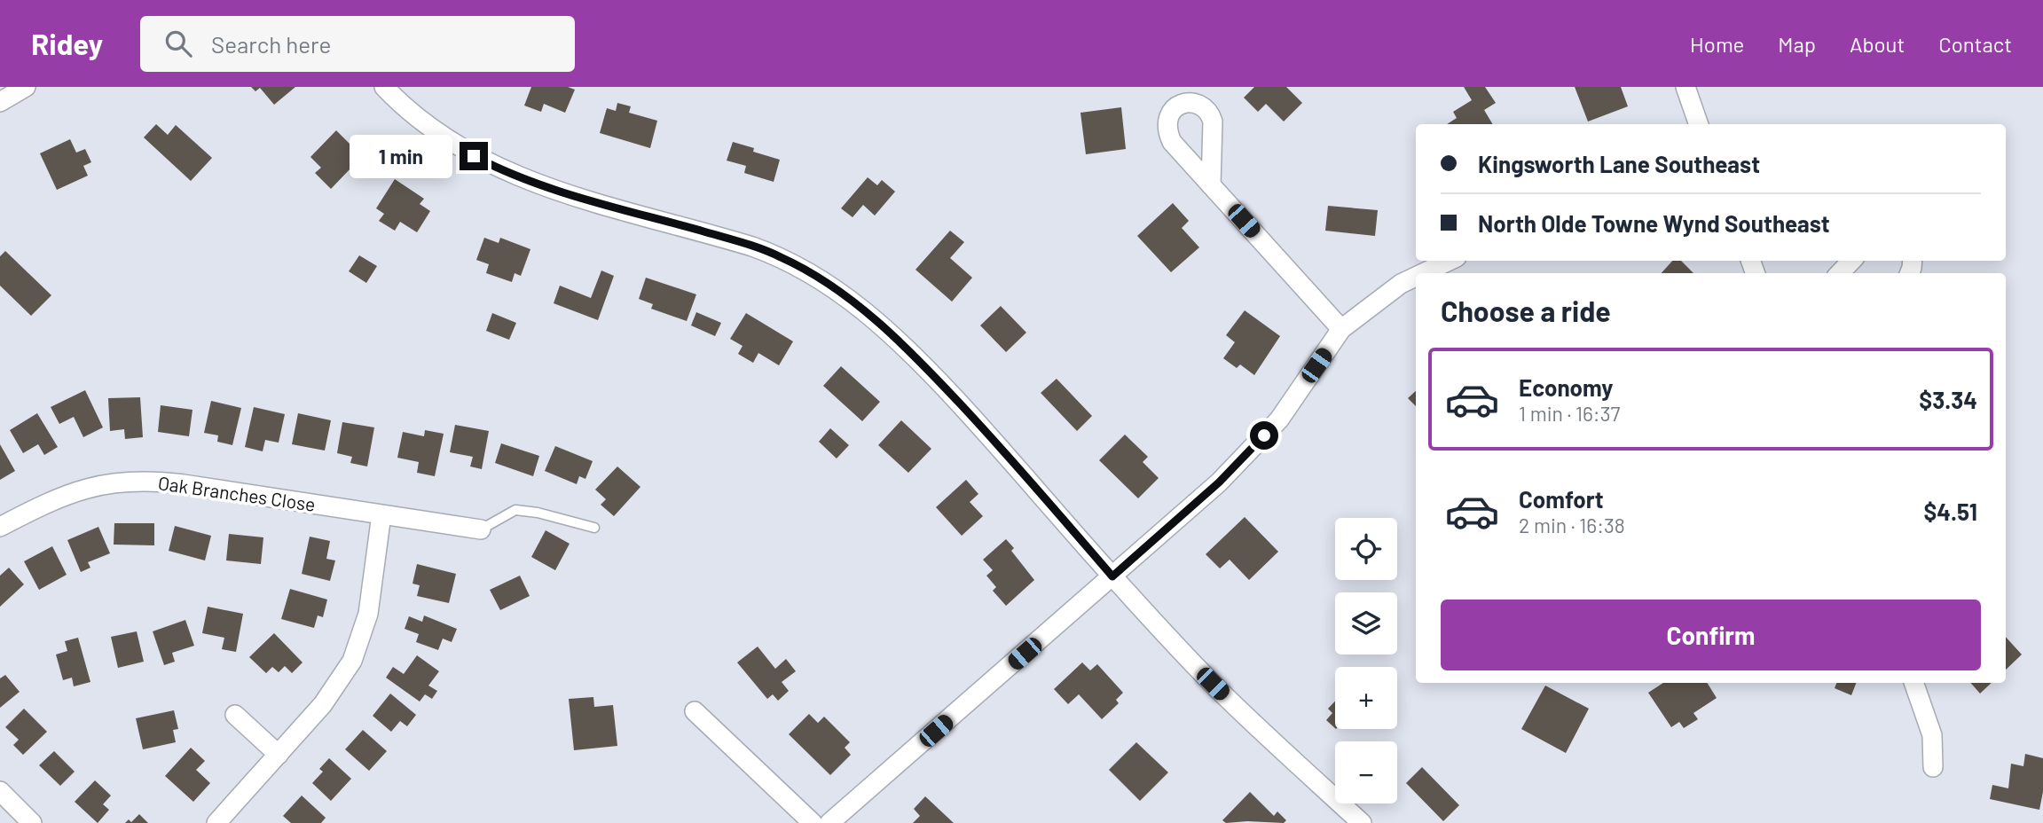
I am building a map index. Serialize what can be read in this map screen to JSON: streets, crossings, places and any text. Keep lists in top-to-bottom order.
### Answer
{
  "streets": {
    "street": ["Oak Branches Close"]
  },
  "page": {
    "header": "Ridey",
    "search": "Search here",
    "nav": [
      "Home",
      "Map",
      "About",
      "Contact"
    ],
    "banner": ["Kingsworth Lane Southeast", "North Olde Towne Wynd Southeast"],
    "bubble": "1 min",
    "heading": "Choose a ride",
    "list": [
      {
        "name": "Economy",
        "note": "1 min · 16:37",
        "value": "$3.34"
      },
      {
        "name": "Comfort",
        "note": "2 min · 16:38",
        "value": "$4.51"
      }
    ],
    "map_buttons": ["+", "−"],
    "buttons": "Confirm"
  }
}
